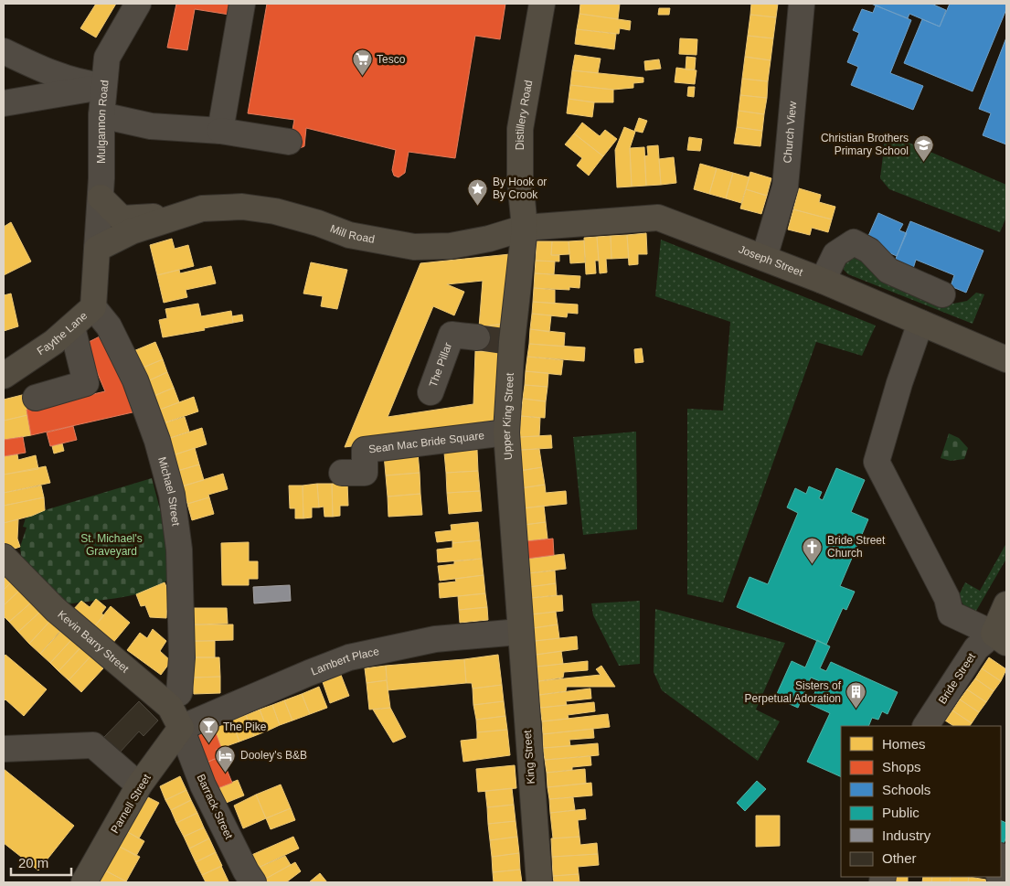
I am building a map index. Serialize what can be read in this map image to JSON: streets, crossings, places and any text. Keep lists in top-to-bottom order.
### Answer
{
  "streets": {
    "main road": [
      "Distillery Road",
      "Mill Road",
      "Joseph Street",
      "Faythe Lane",
      "Upper King Street",
      "Kevin Barry Street",
      "King Street",
      "Parnell Street"
    ],
    "street": [
      "Mulgannon Road",
      "Church View",
      "The Pillar",
      "Sean Mac Bride Square",
      "Michael Street",
      "Lambert Place",
      "Bride Street",
      "Barrack Street"
    ]
  },
  "crossings": [
    ["Distillery Road", "Mill Road"],
    ["Distillery Road", "Joseph Street"],
    ["Distillery Road", "Upper King Street"],
    ["Mulgannon Road", "Mill Road"],
    ["Mulgannon Road", "Faythe Lane"],
    ["Church View", "Joseph Street"],
    ["Mill Road", "Joseph Street"],
    ["Mill Road", "Faythe Lane"],
    ["Mill Road", "Upper King Street"],
    ["Joseph Street", "Upper King Street"],
    ["Faythe Lane", "Michael Street"],
    ["Upper King Street", "Sean Mac Bride Square"],
    ["Upper King Street", "Lambert Place"],
    ["Upper King Street", "King Street"],
    ["Kevin Barry Street", "Lambert Place"],
    ["Kevin Barry Street", "Parnell Street"],
    ["Kevin Barry Street", "Barrack Street"],
    ["Lambert Place", "King Street"],
    ["Lambert Place", "Parnell Street"],
    ["Lambert Place", "Barrack Street"],
    ["Parnell Street", "Barrack Street"]
  ],
  "parks": ["St. Michael's Graveyard"],
  "places": {
    "supermarket": ["Tesco"],
    "school or university": ["Christian Brothers Primary School"],
    "place": ["By Hook or By Crook"],
    "church": ["Bride Street Church"],
    "building": ["Sisters of Perpetual Adoration"],
    "bar": ["The Pike"],
    "hotel": ["Dooley's B&B"]
  },
  "legend": [
    "Homes",
    "Shops",
    "Schools",
    "Public",
    "Industry",
    "Other"
  ],
  "scale_bar": "20 m"
}
